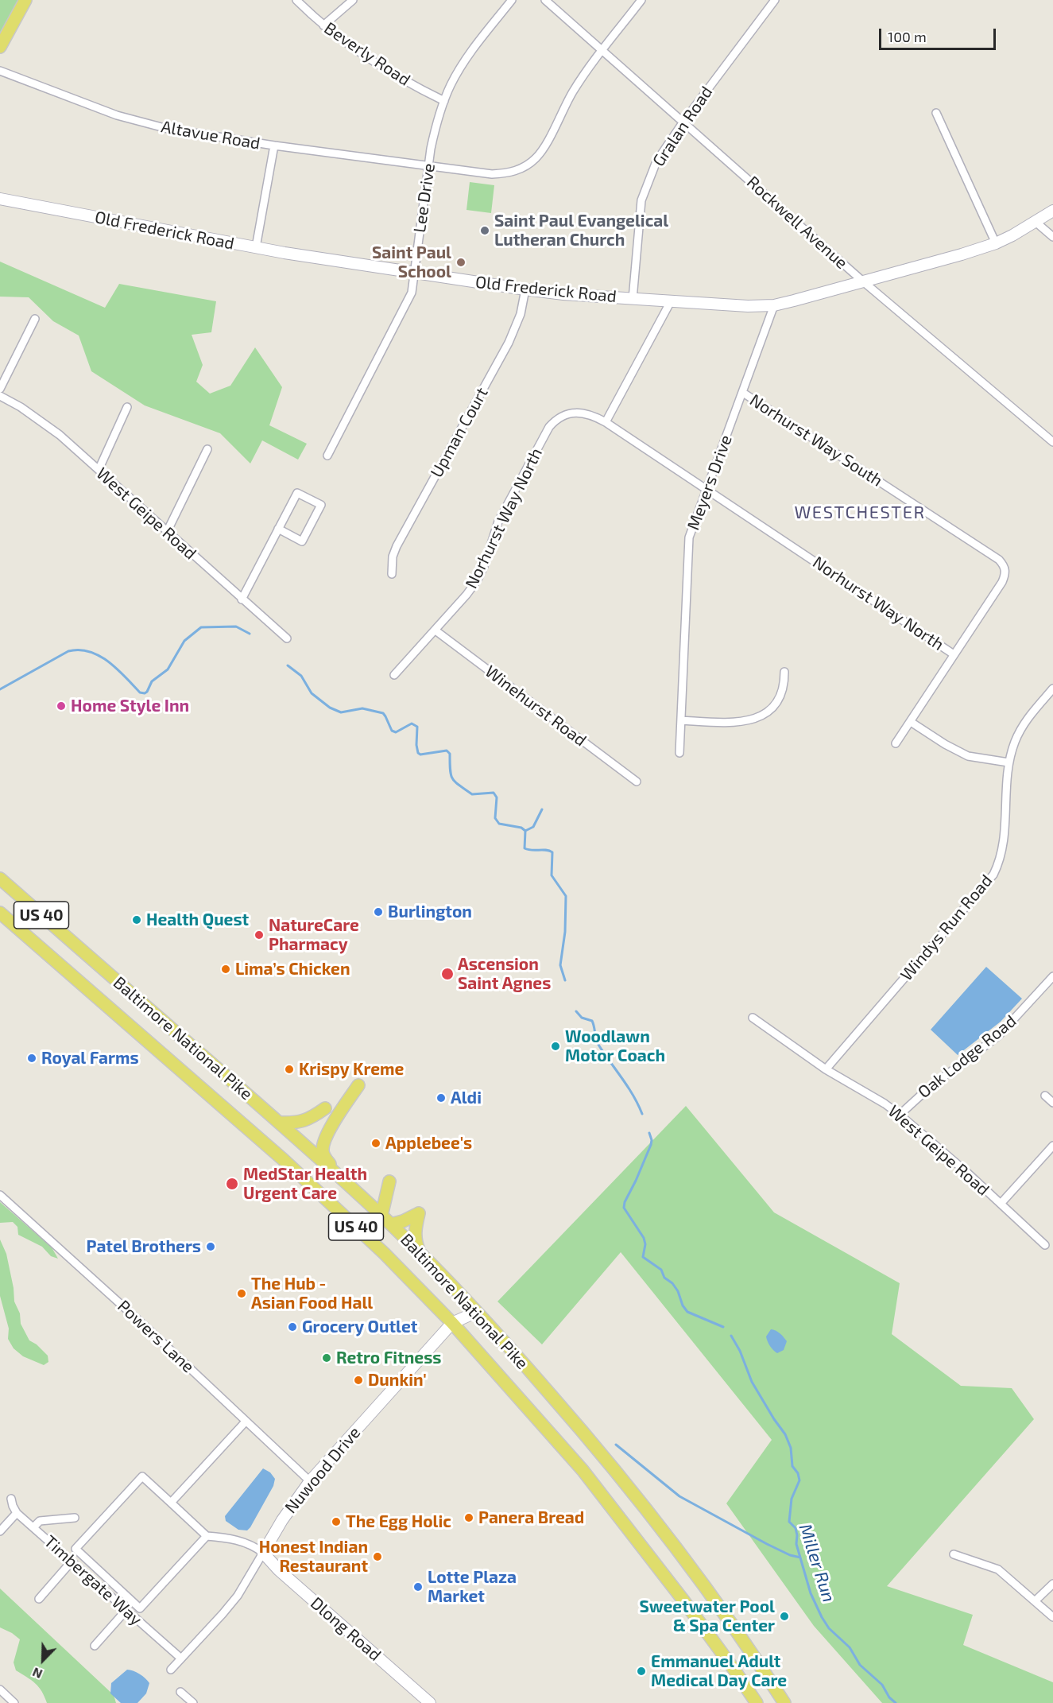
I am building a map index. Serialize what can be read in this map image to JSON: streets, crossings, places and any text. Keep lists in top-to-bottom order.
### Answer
{
  "streets": {
    "main road": ["US 40", "Baltimore National Pike"],
    "street": [
      "Beverly Road",
      "Gralan Road",
      "Altavue Road",
      "Lee Drive",
      "Rockwell Avenue",
      "Old Frederick Road",
      "Upman Court",
      "Norhurst Way South",
      "Meyers Drive",
      "West Geipe Road",
      "Norhurst Way North",
      "Winehurst Road",
      "Windys Run Road",
      "Oak Lodge Road",
      "Powers Lane",
      "Nuwood Drive",
      "Timbergate Way",
      "Dlong Road"
    ]
  },
  "crossings": [
    ["Beverly Road", "Lee Drive"],
    ["Gralan Road", "Rockwell Avenue"],
    ["Gralan Road", "Old Frederick Road"],
    ["Altavue Road", "Lee Drive"],
    ["Altavue Road", "Rockwell Avenue"],
    ["Lee Drive", "Old Frederick Road"],
    ["Rockwell Avenue", "Old Frederick Road"],
    ["Old Frederick Road", "Upman Court"],
    ["Old Frederick Road", "Meyers Drive"],
    ["Norhurst Way South", "Meyers Drive"],
    ["Norhurst Way South", "Norhurst Way North"],
    ["Meyers Drive", "Norhurst Way North"],
    ["West Geipe Road", "Windys Run Road"],
    ["West Geipe Road", "Oak Lodge Road"],
    ["Norhurst Way North", "Winehurst Road"],
    ["Baltimore National Pike", "Nuwood Drive"],
    ["Powers Lane", "Nuwood Drive"],
    ["Nuwood Drive", "Timbergate Way"],
    ["Nuwood Drive", "Dlong Road"]
  ],
  "districts": ["WESTCHESTER"],
  "water": ["Miller Run"],
  "places": [
    "Saint Paul Evangelical Lutheran Church",
    "Saint Paul School",
    "Home Style Inn",
    "Burlington",
    "Health Quest",
    "NatureCare Pharmacy",
    "Lima’s Chicken",
    "Ascension Saint Agnes",
    "Woodlawn Motor Coach",
    "Royal Farms",
    "Krispy Kreme",
    "Aldi",
    "Applebee's",
    "MedStar Health Urgent Care",
    "Patel Brothers",
    "The Hub - Asian Food Hall",
    "Grocery Outlet",
    "Retro Fitness",
    "Dunkin'",
    "Panera Bread",
    "The Egg Holic",
    "Honest Indian Restaurant",
    "Lotte Plaza Market",
    "Sweetwater Pool & Spa Center",
    "Emmanuel Adult Medical Day Care"
  ],
  "scale_bar": "100 m",
  "north": "bottom left"
}
